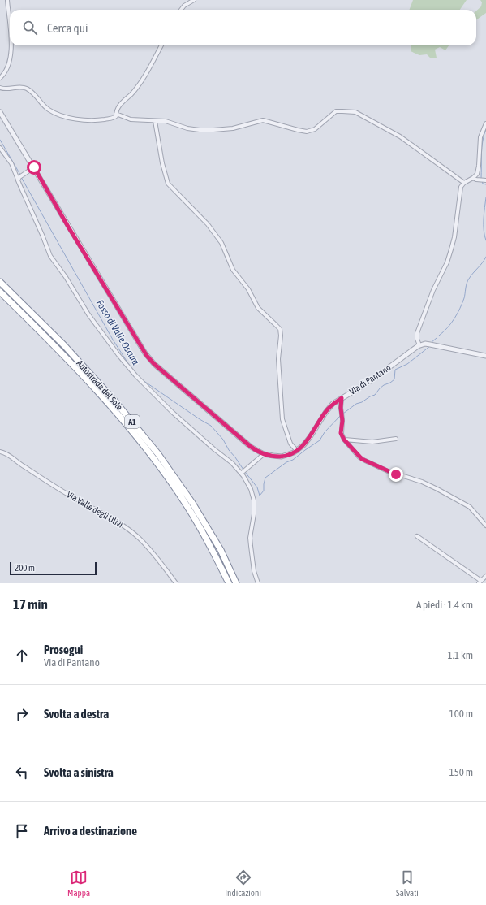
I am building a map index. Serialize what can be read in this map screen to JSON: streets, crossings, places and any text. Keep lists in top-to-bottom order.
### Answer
{
  "streets": {
    "highway": ["Autostrada del Sole", "A1"],
    "street": ["Via di Pantano", "Via Valle degli Ulivi"]
  },
  "water": ["Fosso di Valle Oscura"],
  "scale_bar": "200 m",
  "page": {
    "search": "Cerca qui",
    "scale": "200 m",
    "heading": ["17 min", "A piedi · 1.4 km"],
    "list": [
      ["Prosegui", "Via di Pantano", "1.1 km"],
      ["Svolta a destra", "100 m"],
      ["Svolta a sinistra", "150 m"],
      "Arrivo a destinazione"
    ],
    "nav": ["Mappa", "Indicazioni", "Salvati"]
  }
}
